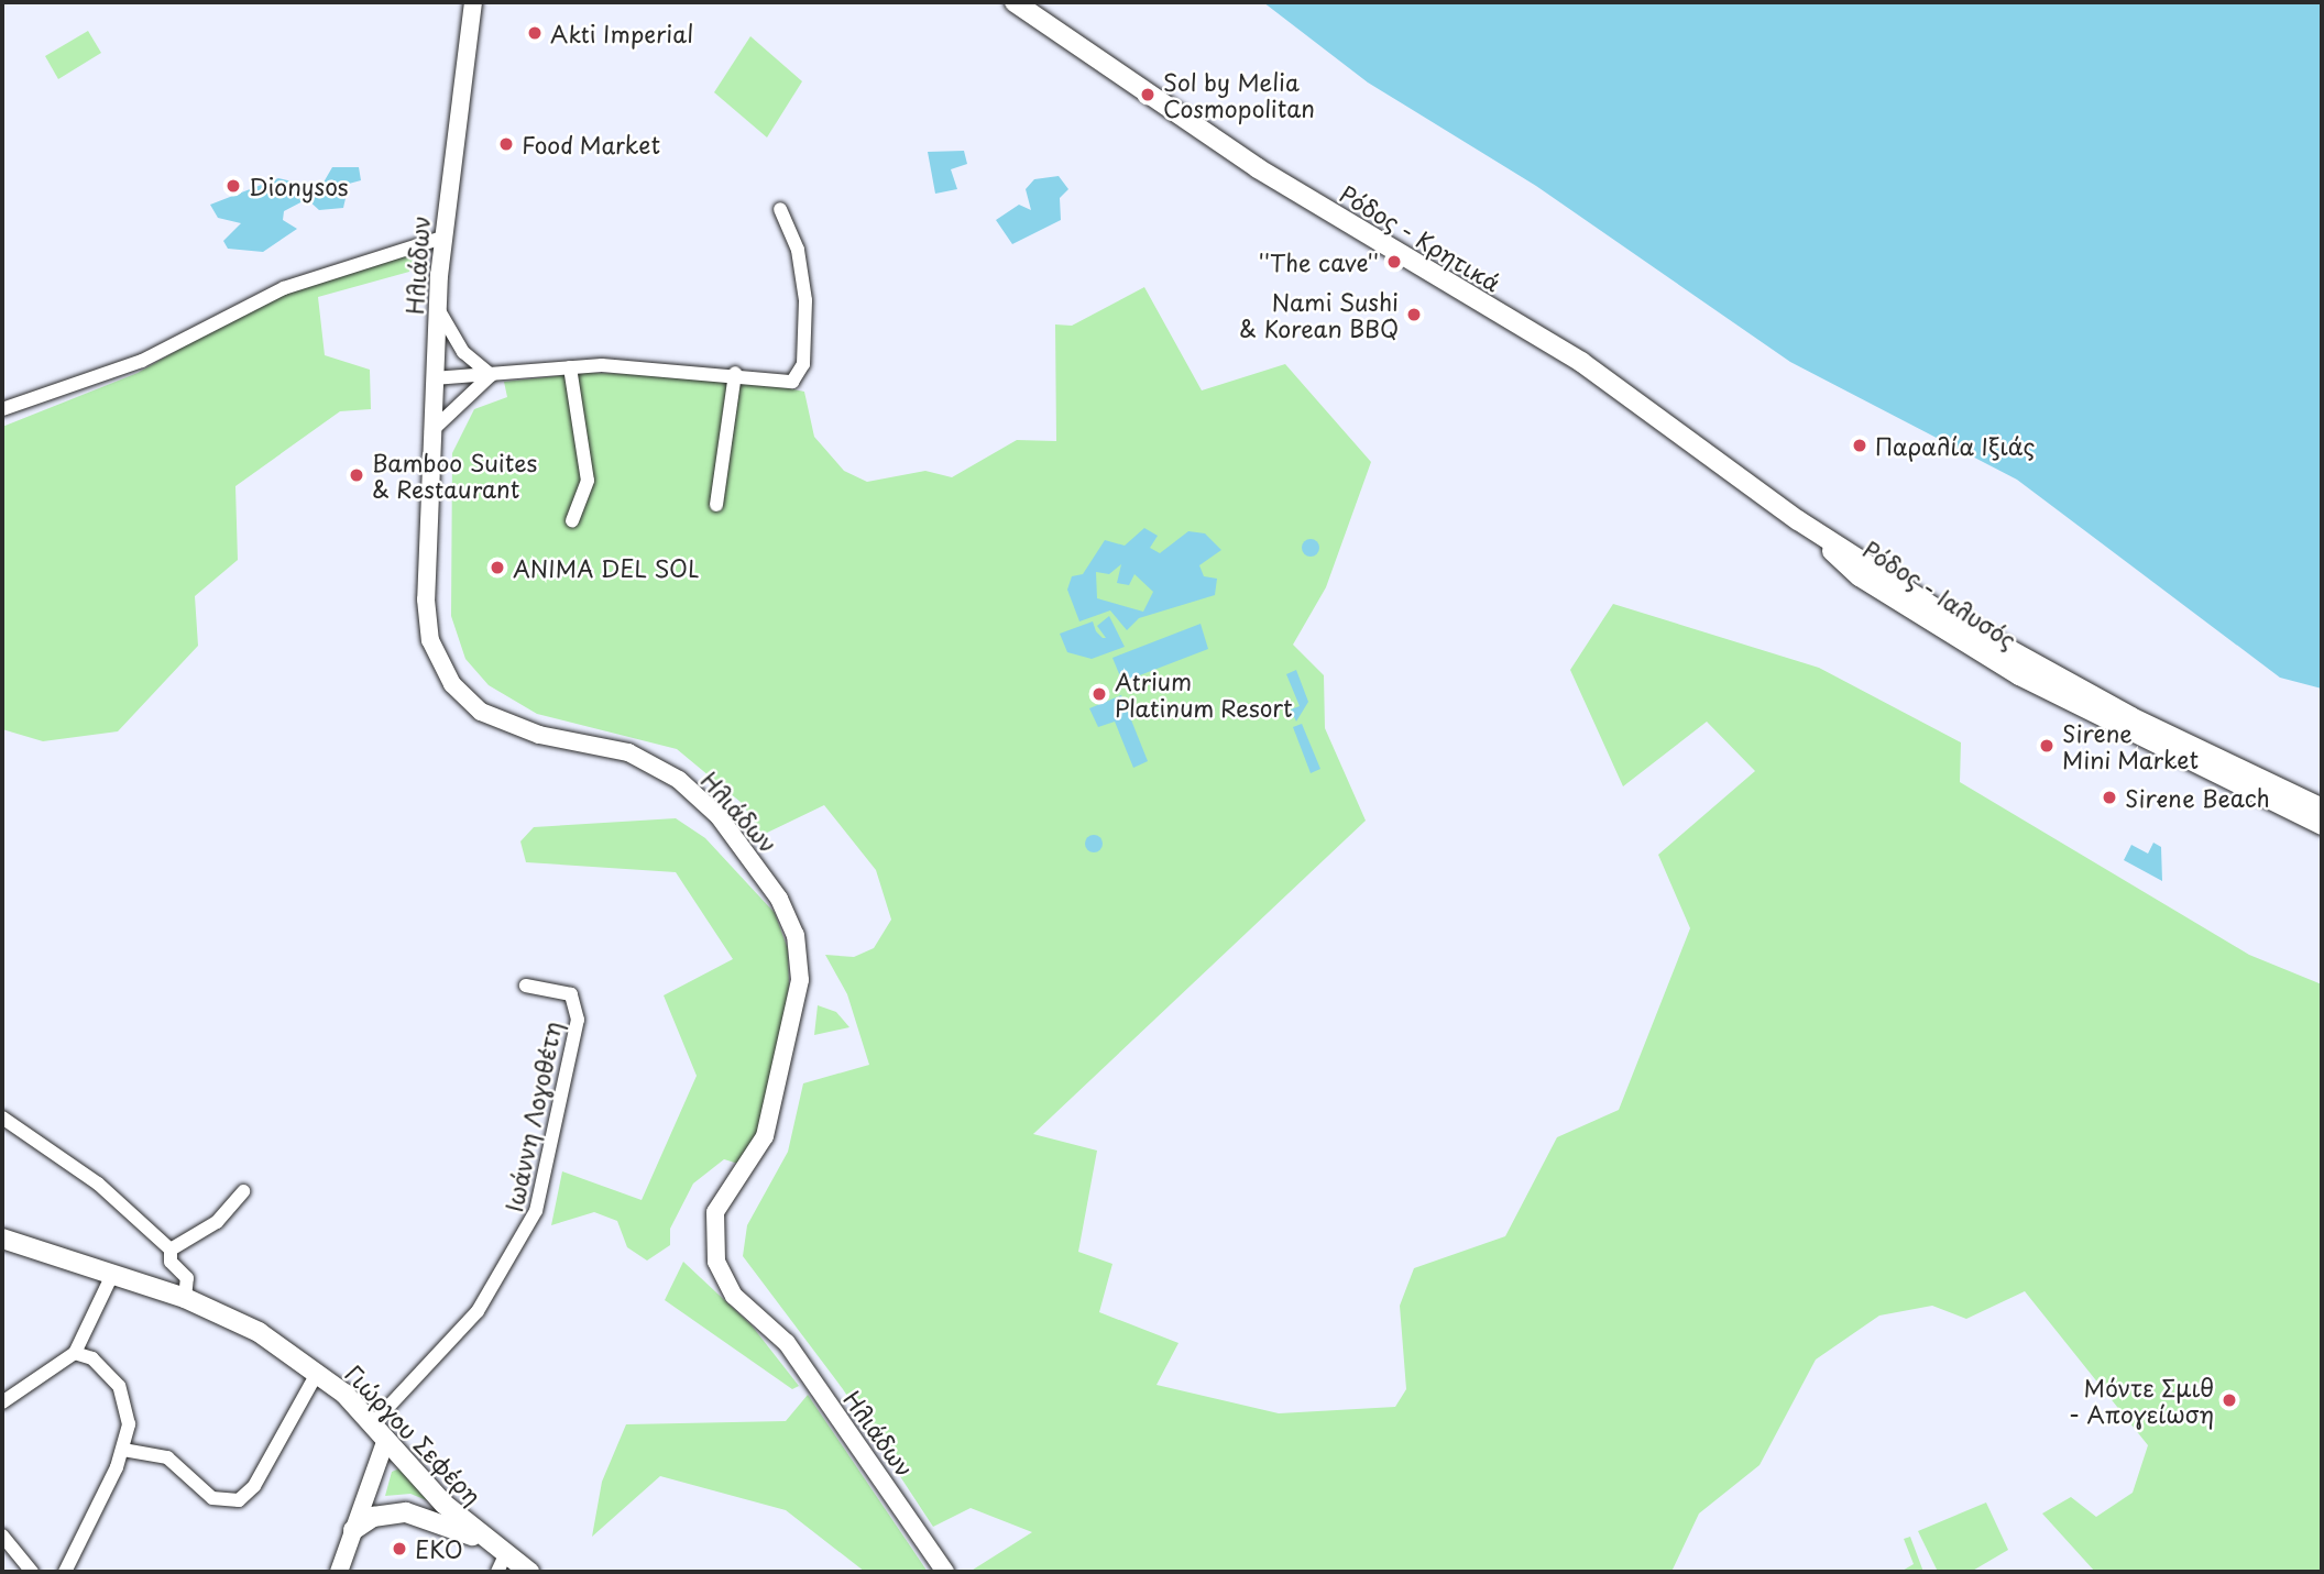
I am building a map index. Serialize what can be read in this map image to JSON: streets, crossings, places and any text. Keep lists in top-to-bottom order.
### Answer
{
  "streets": {
    "main road": ["Ρόδος - Κρητικά", "Ρόδος - Ιαλυσός", "Γιώργου Σεφέρη"],
    "street": ["Ηλιάδων", "Ιωάννη Λογοθέτη"]
  },
  "crossings": [
    ["Ρόδος - Κρητικά", "Ρόδος - Ιαλυσός"],
    ["Ιωάννη Λογοθέτη", "Γιώργου Σεφέρη"]
  ],
  "places": [
    "Akti Imperial",
    "Sol by Melia Cosmopolitan",
    "Food Market",
    "Dionysos",
    "''The cave''",
    "Nami Sushi & Korean BBQ",
    "Παραλία Ιξιάς",
    "Bamboo Suites & Restaurant",
    "ANIMA DEL SOL",
    "Atrium Platinum Resort",
    "Sirene Mini Market",
    "Sirene Beach",
    "Μόντε Σμιθ - Απογείωση",
    "EKO"
  ]
}
